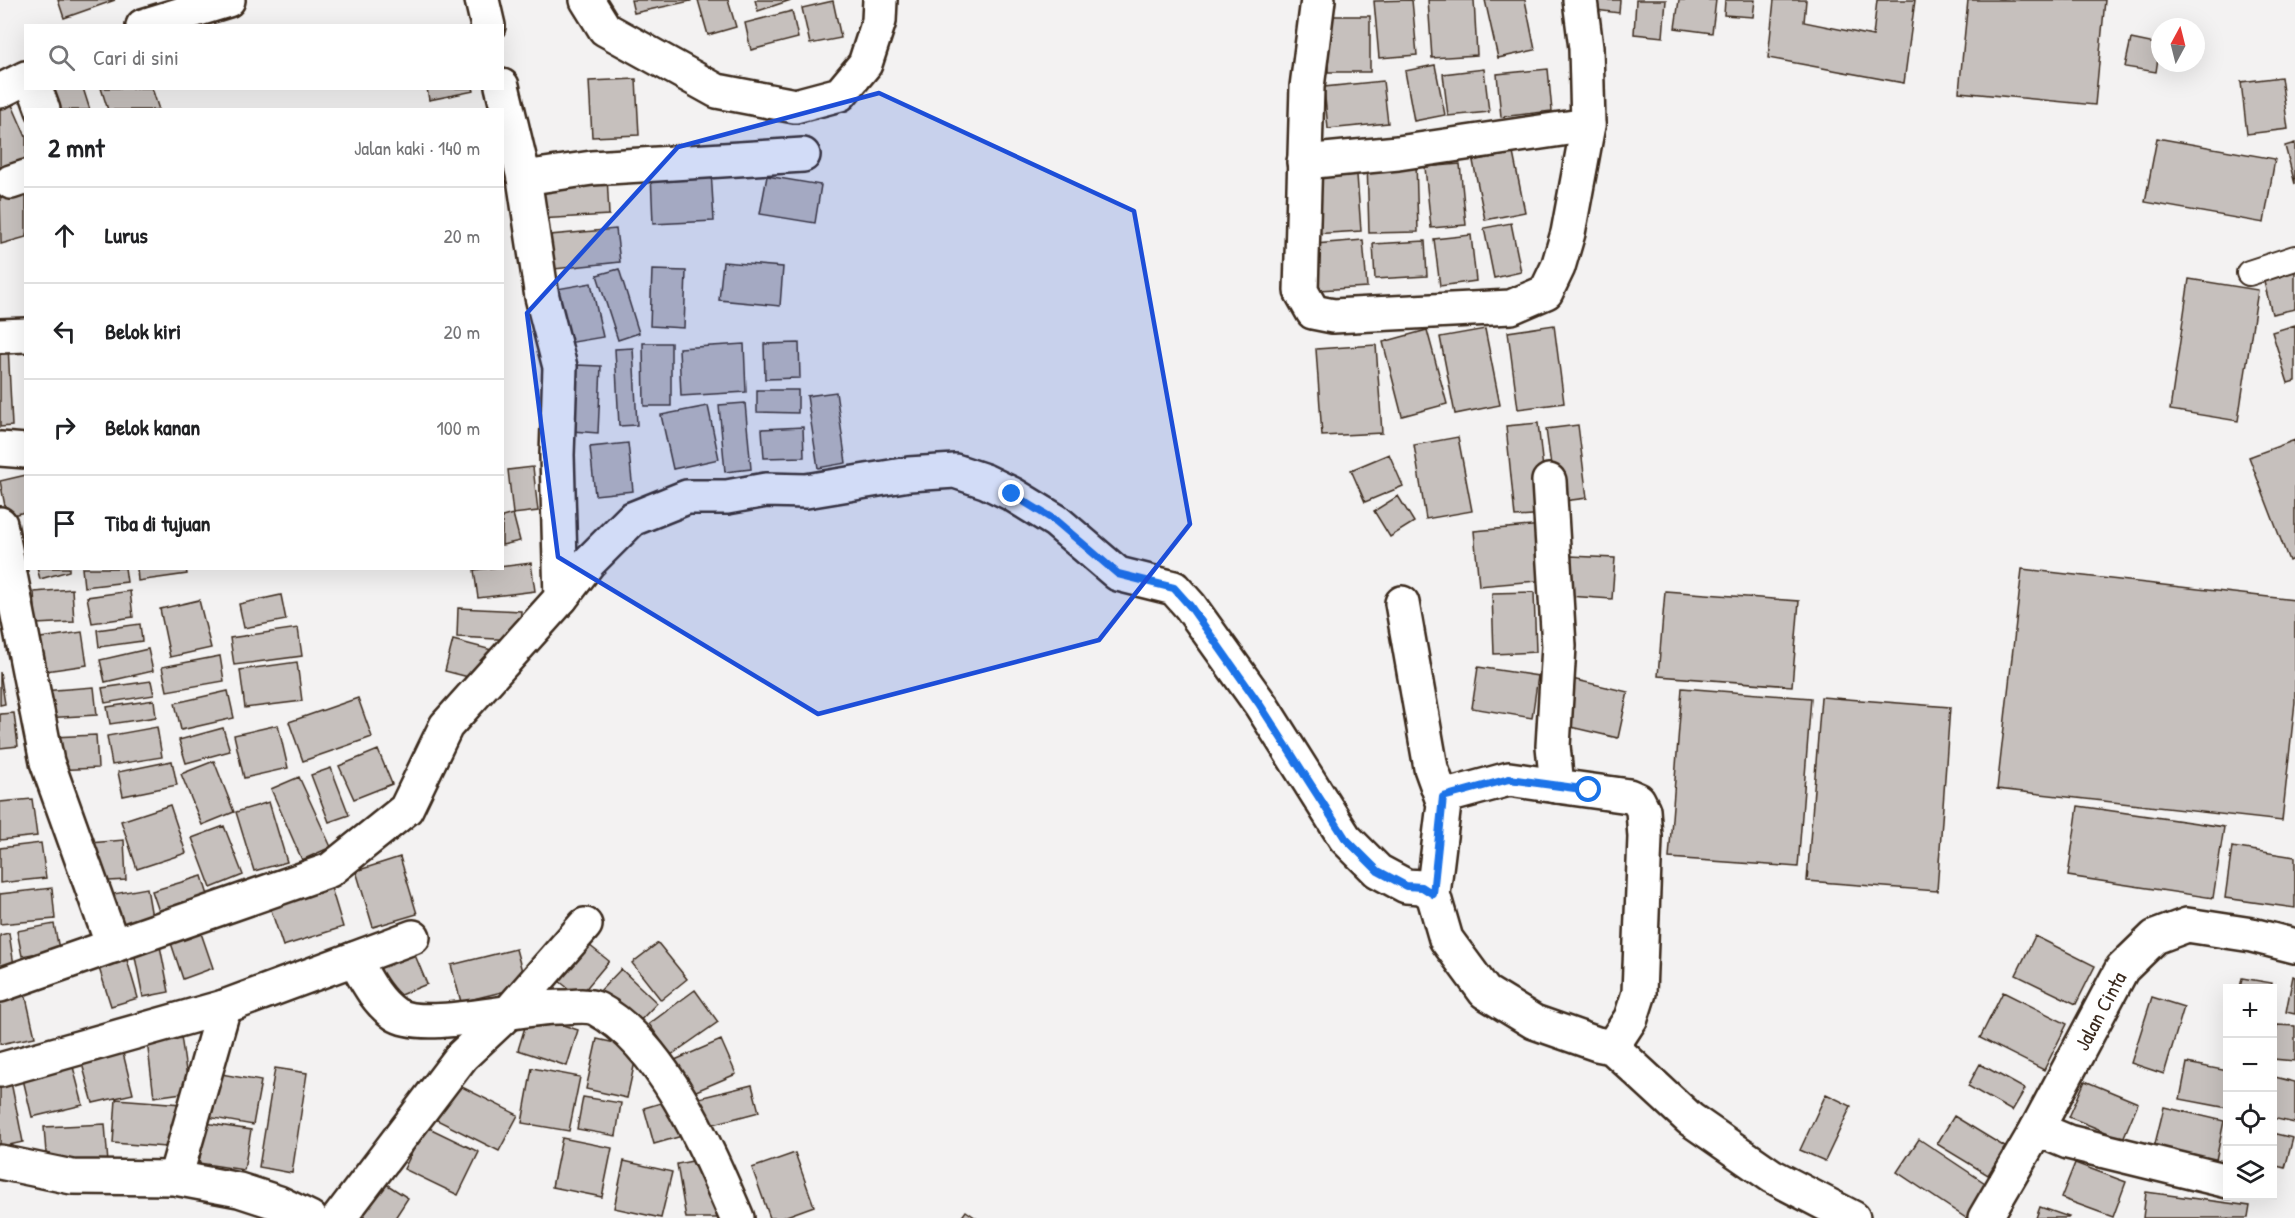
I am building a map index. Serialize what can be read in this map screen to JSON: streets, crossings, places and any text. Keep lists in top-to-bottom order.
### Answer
{
  "streets": {
    "street": ["Jalan Cinta"]
  },
  "north": "top",
  "page": {
    "search": "Cari di sini",
    "heading": ["2 mnt", "Jalan kaki · 140 m"],
    "list": [
      ["Lurus", "20 m"],
      ["Belok kiri", "20 m"],
      ["Belok kanan", "100 m"],
      "Tiba di tujuan"
    ],
    "map_buttons": ["+", "−"]
  }
}
